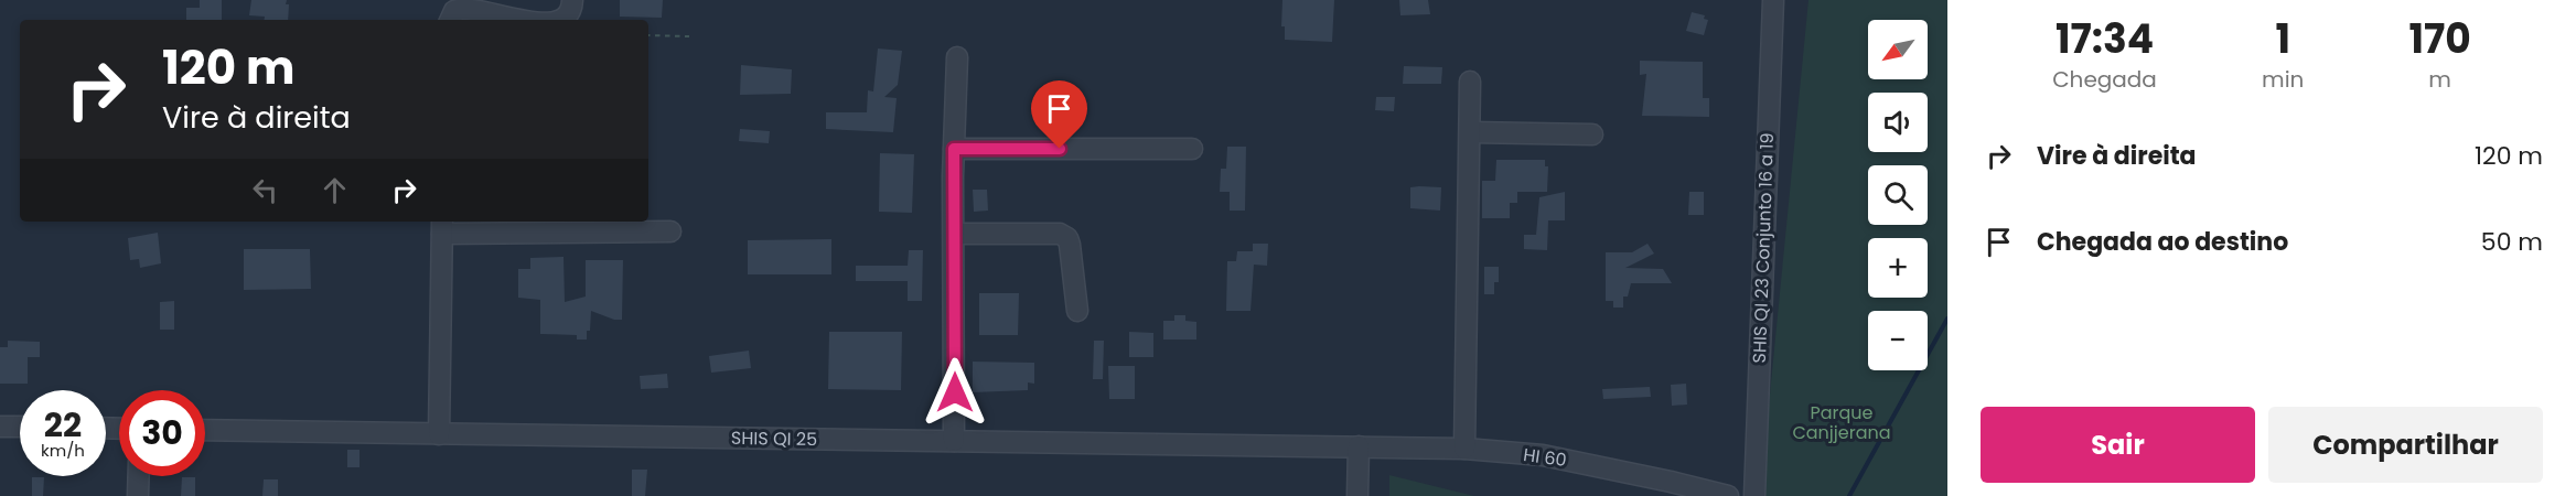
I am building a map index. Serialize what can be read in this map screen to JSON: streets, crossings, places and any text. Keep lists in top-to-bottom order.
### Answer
{
  "streets": {
    "street": ["SHIS QI 23 Conjunto 16 a 19", "SHIS QI 25", "HI 60"]
  },
  "crossings": [
    ["SHIS QI 25", "HI 60"]
  ],
  "parks": ["Parque Canjjerana"],
  "north": "bottom left",
  "page": {
    "eta": [
      "17:34",
      "Chegada",
      "1",
      "min",
      "170",
      "m"
    ],
    "map_buttons": ["+", "−"],
    "turn": ["120 m", "Vire à direita"],
    "list": [
      {
        "name": "Vire à direita",
        "value": "120 m"
      },
      {
        "name": "Chegada ao destino",
        "value": "50 m"
      }
    ],
    "speed": "22 km/h",
    "limit": "30",
    "buttons": ["Sair", "Compartilhar"]
  }
}
